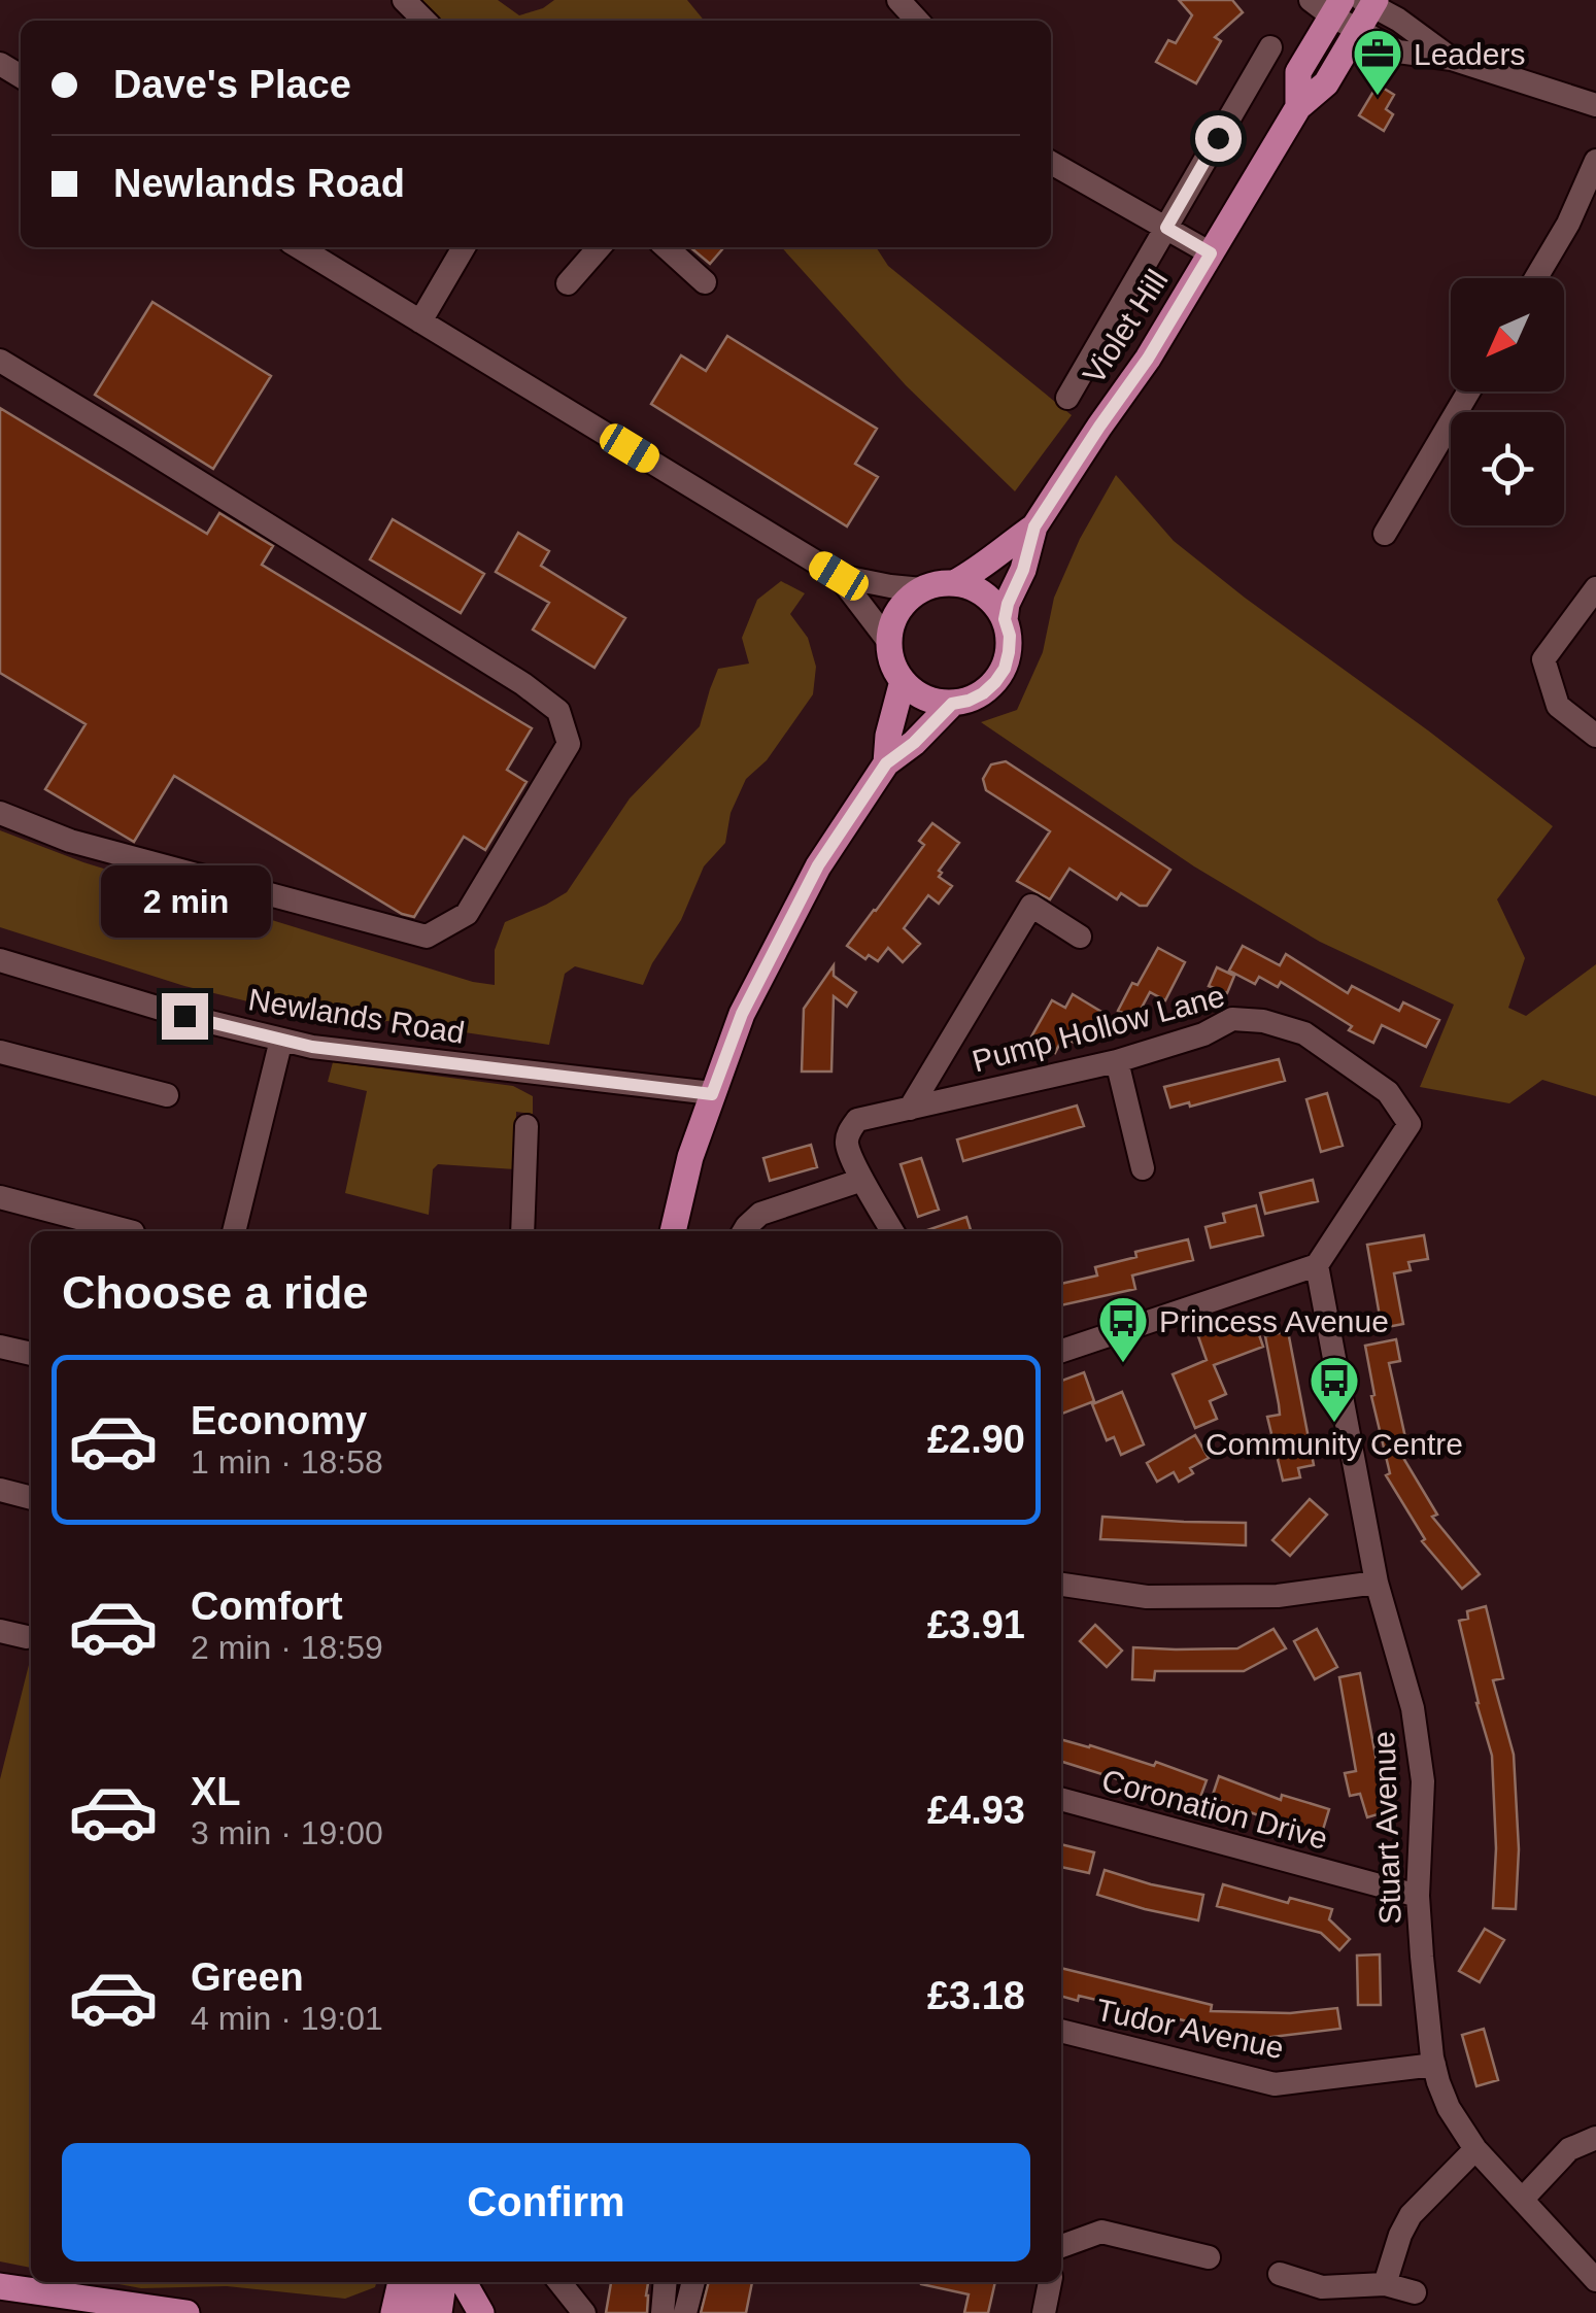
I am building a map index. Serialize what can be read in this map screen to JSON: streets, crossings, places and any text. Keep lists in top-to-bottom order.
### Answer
{
  "streets": {
    "main road": ["Violet Hill"],
    "street": [
      "Newlands Road",
      "Pump Hollow Lane",
      "Coronation Drive",
      "Stuart Avenue",
      "Tudor Avenue"
    ]
  },
  "crossings": [
    ["Pump Hollow Lane", "Stuart Avenue"],
    ["Coronation Drive", "Stuart Avenue"],
    ["Stuart Avenue", "Tudor Avenue"]
  ],
  "places": {
    "office": ["Leaders"],
    "bus stop": ["Princess Avenue", "Community Centre"]
  },
  "north": "bottom left",
  "page": {
    "banner": ["Dave's Place", "Newlands Road"],
    "bubble": "2 min",
    "heading": "Choose a ride",
    "list": [
      {
        "name": "Economy",
        "note": "1 min · 18:58",
        "value": "£2.90"
      },
      {
        "name": "Comfort",
        "note": "2 min · 18:59",
        "value": "£3.91"
      },
      {
        "name": "XL",
        "note": "3 min · 19:00",
        "value": "£4.93"
      },
      {
        "name": "Green",
        "note": "4 min · 19:01",
        "value": "£3.18"
      }
    ],
    "buttons": "Confirm"
  }
}
